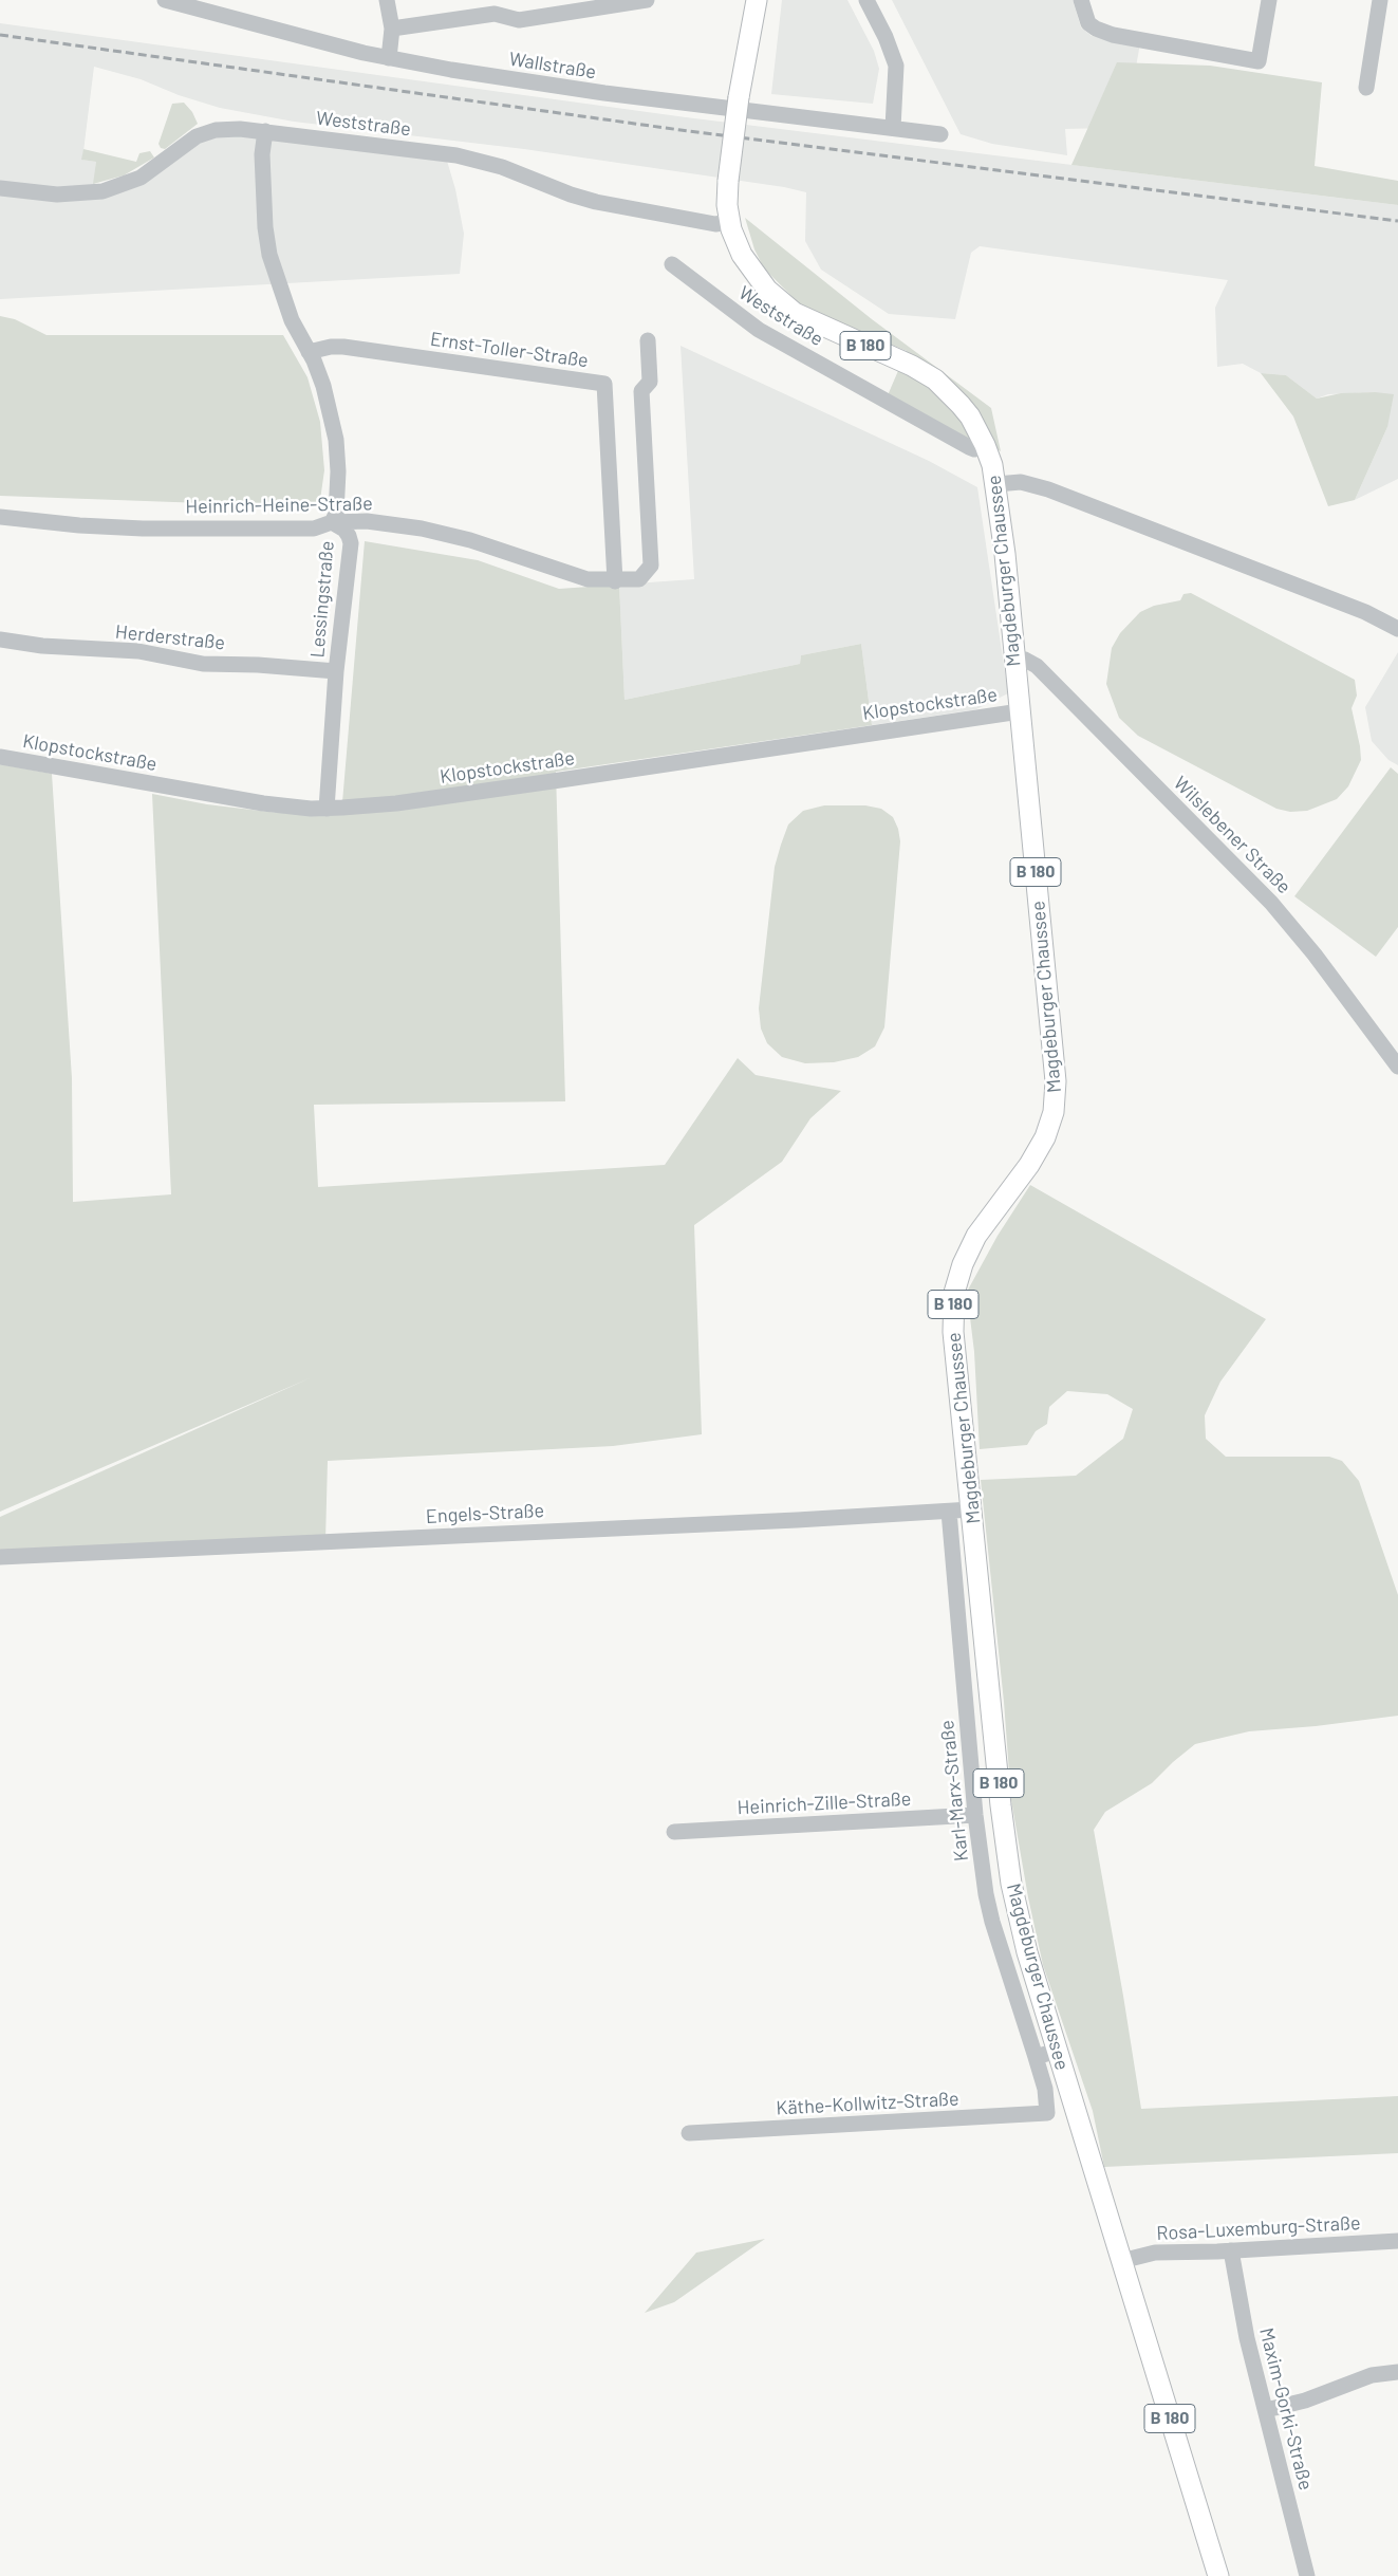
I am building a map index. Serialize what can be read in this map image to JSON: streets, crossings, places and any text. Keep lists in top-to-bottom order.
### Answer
{
  "streets": {
    "main road": ["B 180", "Magdeburger Chaussee"],
    "street": [
      "Wallstraße",
      "Weststraße",
      "Ernst-Toller-Straße",
      "Heinrich-Heine-Straße",
      "Lessingstraße",
      "Herderstraße",
      "Klopstockstraße",
      "Wilslebener Straße",
      "Engels-Straße",
      "Karl-Marx-Straße",
      "Heinrich-Zille-Straße",
      "Käthe-Kollwitz-Straße",
      "Rosa-Luxemburg-Straße",
      "Maxim-Gorki-Straße"
    ]
  },
  "crossings": [
    ["Weststraße", "Magdeburger Chaussee"],
    ["Weststraße", "Lessingstraße"],
    ["Ernst-Toller-Straße", "Heinrich-Heine-Straße"],
    ["Ernst-Toller-Straße", "Lessingstraße"],
    ["Heinrich-Heine-Straße", "Lessingstraße"],
    ["Magdeburger Chaussee", "Klopstockstraße"],
    ["Magdeburger Chaussee", "Wilslebener Straße"],
    ["Magdeburger Chaussee", "Engels-Straße"],
    ["Magdeburger Chaussee", "Rosa-Luxemburg-Straße"],
    ["Lessingstraße", "Herderstraße"],
    ["Lessingstraße", "Klopstockstraße"],
    ["Engels-Straße", "Karl-Marx-Straße"],
    ["Karl-Marx-Straße", "Heinrich-Zille-Straße"],
    ["Karl-Marx-Straße", "Käthe-Kollwitz-Straße"],
    ["Rosa-Luxemburg-Straße", "Maxim-Gorki-Straße"]
  ]
}
